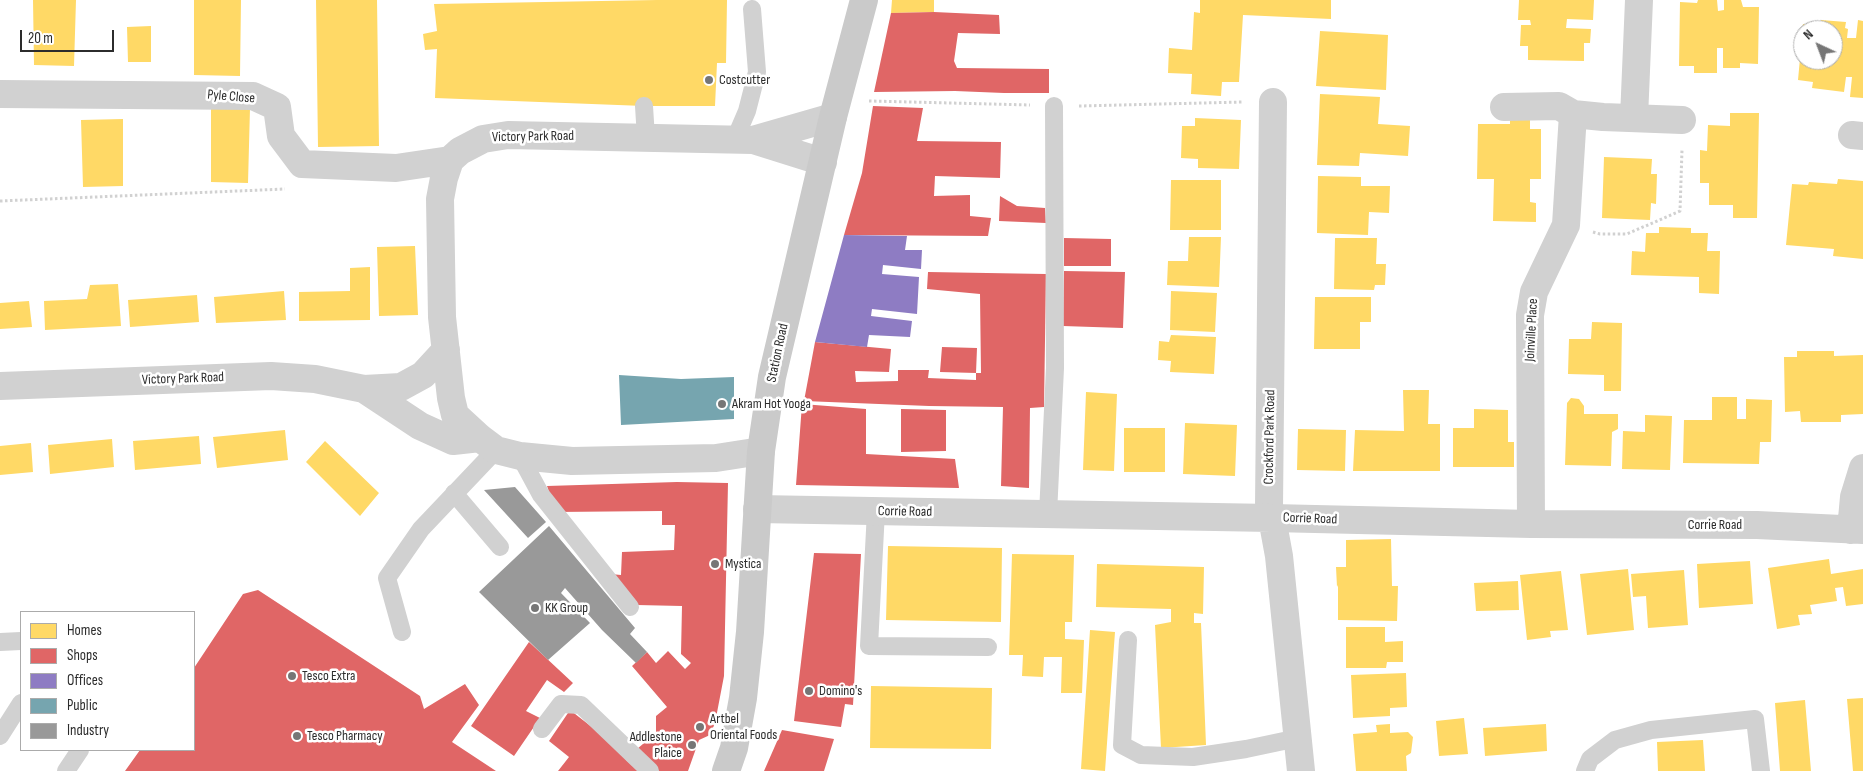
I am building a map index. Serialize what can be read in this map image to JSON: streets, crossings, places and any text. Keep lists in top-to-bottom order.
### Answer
{
  "streets": {
    "main road": ["Station Road"],
    "street": [
      "Pyle Close",
      "Victory Park Road",
      "Joinville Place",
      "Crockford Park Road",
      "Corrie Road"
    ]
  },
  "crossings": [
    ["Pyle Close", "Victory Park Road"],
    ["Victory Park Road", "Station Road"],
    ["Joinville Place", "Corrie Road"],
    ["Station Road", "Corrie Road"],
    ["Crockford Park Road", "Corrie Road"]
  ],
  "places": [
    "Costcutter",
    "Akram Hot Yooga",
    "Mystica",
    "KK Group",
    "Tesco Extra",
    "Domino's",
    "Artbel Oriental Foods",
    "Tesco Pharmacy",
    "Addlestone Plaice"
  ],
  "legend": [
    "Homes",
    "Shops",
    "Offices",
    "Public",
    "Industry"
  ],
  "scale_bar": "20 m",
  "north": "top left"
}
